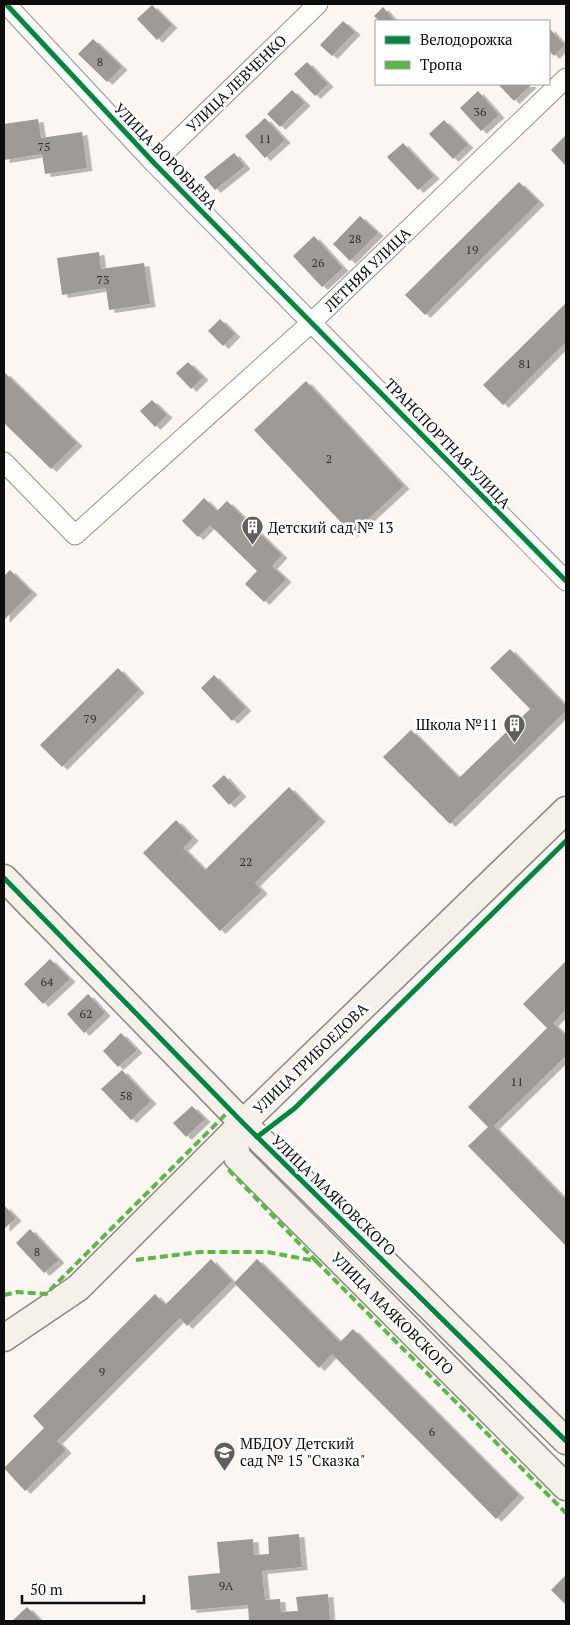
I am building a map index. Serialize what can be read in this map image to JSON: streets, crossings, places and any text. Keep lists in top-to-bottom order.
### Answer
{
  "streets": {
    "street": [
      "УЛИЦА ЛЕВЧЕНКО",
      "УЛИЦА ВОРОБЬЁВА",
      "ЛЕТНЯЯ УЛИЦА",
      "ТРАНСПОРТНАЯ УЛИЦА",
      "УЛИЦА ГРИБОЕДОВА",
      "УЛИЦА МАЯКОВСКОГО"
    ]
  },
  "crossings": [
    ["УЛИЦА ЛЕВЧЕНКО", "УЛИЦА ВОРОБЬЁВА"],
    ["УЛИЦА ВОРОБЬЁВА", "ЛЕТНЯЯ УЛИЦА"],
    ["УЛИЦА ВОРОБЬЁВА", "ТРАНСПОРТНАЯ УЛИЦА"],
    ["ЛЕТНЯЯ УЛИЦА", "ТРАНСПОРТНАЯ УЛИЦА"],
    ["УЛИЦА ГРИБОЕДОВА", "УЛИЦА МАЯКОВСКОГО"]
  ],
  "places": {
    "building": ["Детский сад № 13", "Школа №11"],
    "school or university": ["МБДОУ Детский сад № 15 \"Сказка\""]
  },
  "house_numbers": [
    "8",
    "36",
    "11",
    "75",
    "28",
    "19",
    "26",
    "73",
    "81",
    "2",
    "79",
    "22",
    "64",
    "62",
    "11",
    "58",
    "8",
    "9",
    "6",
    "9А"
  ],
  "legend": ["Велодорожка", "Тропа"],
  "scale_bar": "50 m"
}
